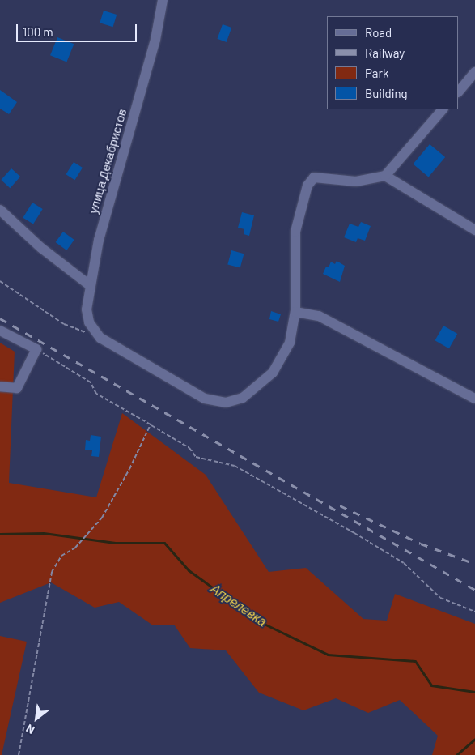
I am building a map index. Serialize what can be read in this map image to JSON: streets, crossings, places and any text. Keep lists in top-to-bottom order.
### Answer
{
  "streets": {
    "street": ["улица Декабристов"]
  },
  "water": ["Апрелевка"],
  "legend": [
    "Road",
    "Railway",
    "Park",
    "Building"
  ],
  "scale_bar": "100 m",
  "north": "bottom left"
}
